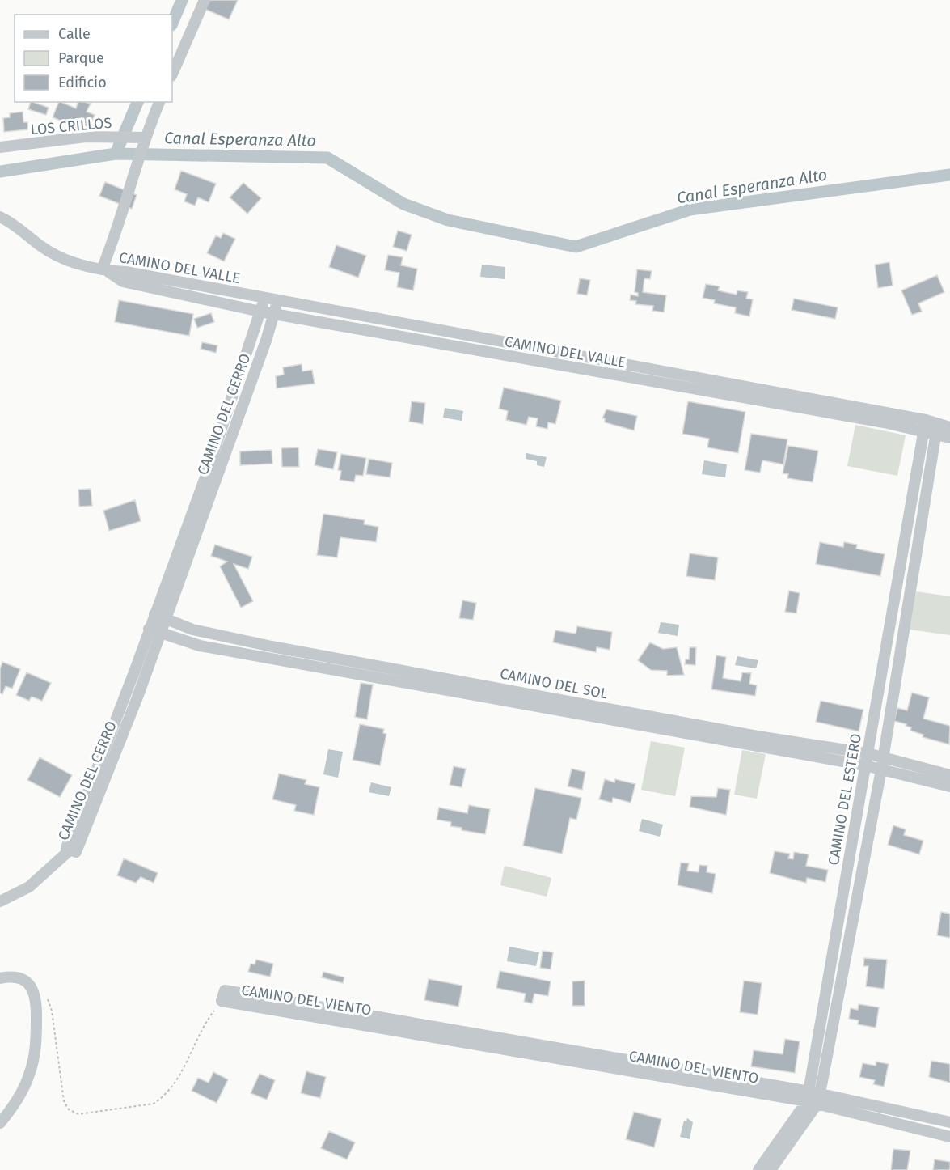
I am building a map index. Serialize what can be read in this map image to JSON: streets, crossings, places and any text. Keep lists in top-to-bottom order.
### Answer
{
  "streets": {
    "street": [
      "LOS CRILLOS",
      "CAMINO DEL VALLE",
      "CAMINO DEL CERRO",
      "CAMINO DEL SOL",
      "CAMINO DEL ESTERO",
      "CAMINO DEL VIENTO"
    ]
  },
  "crossings": [
    ["CAMINO DEL VALLE", "CAMINO DEL CERRO"],
    ["CAMINO DEL VALLE", "CAMINO DEL ESTERO"],
    ["CAMINO DEL CERRO", "CAMINO DEL SOL"],
    ["CAMINO DEL SOL", "CAMINO DEL ESTERO"],
    ["CAMINO DEL ESTERO", "CAMINO DEL VIENTO"]
  ],
  "water": ["Canal Esperanza Alto"],
  "legend": ["Calle", "Parque", "Edificio"]
}
